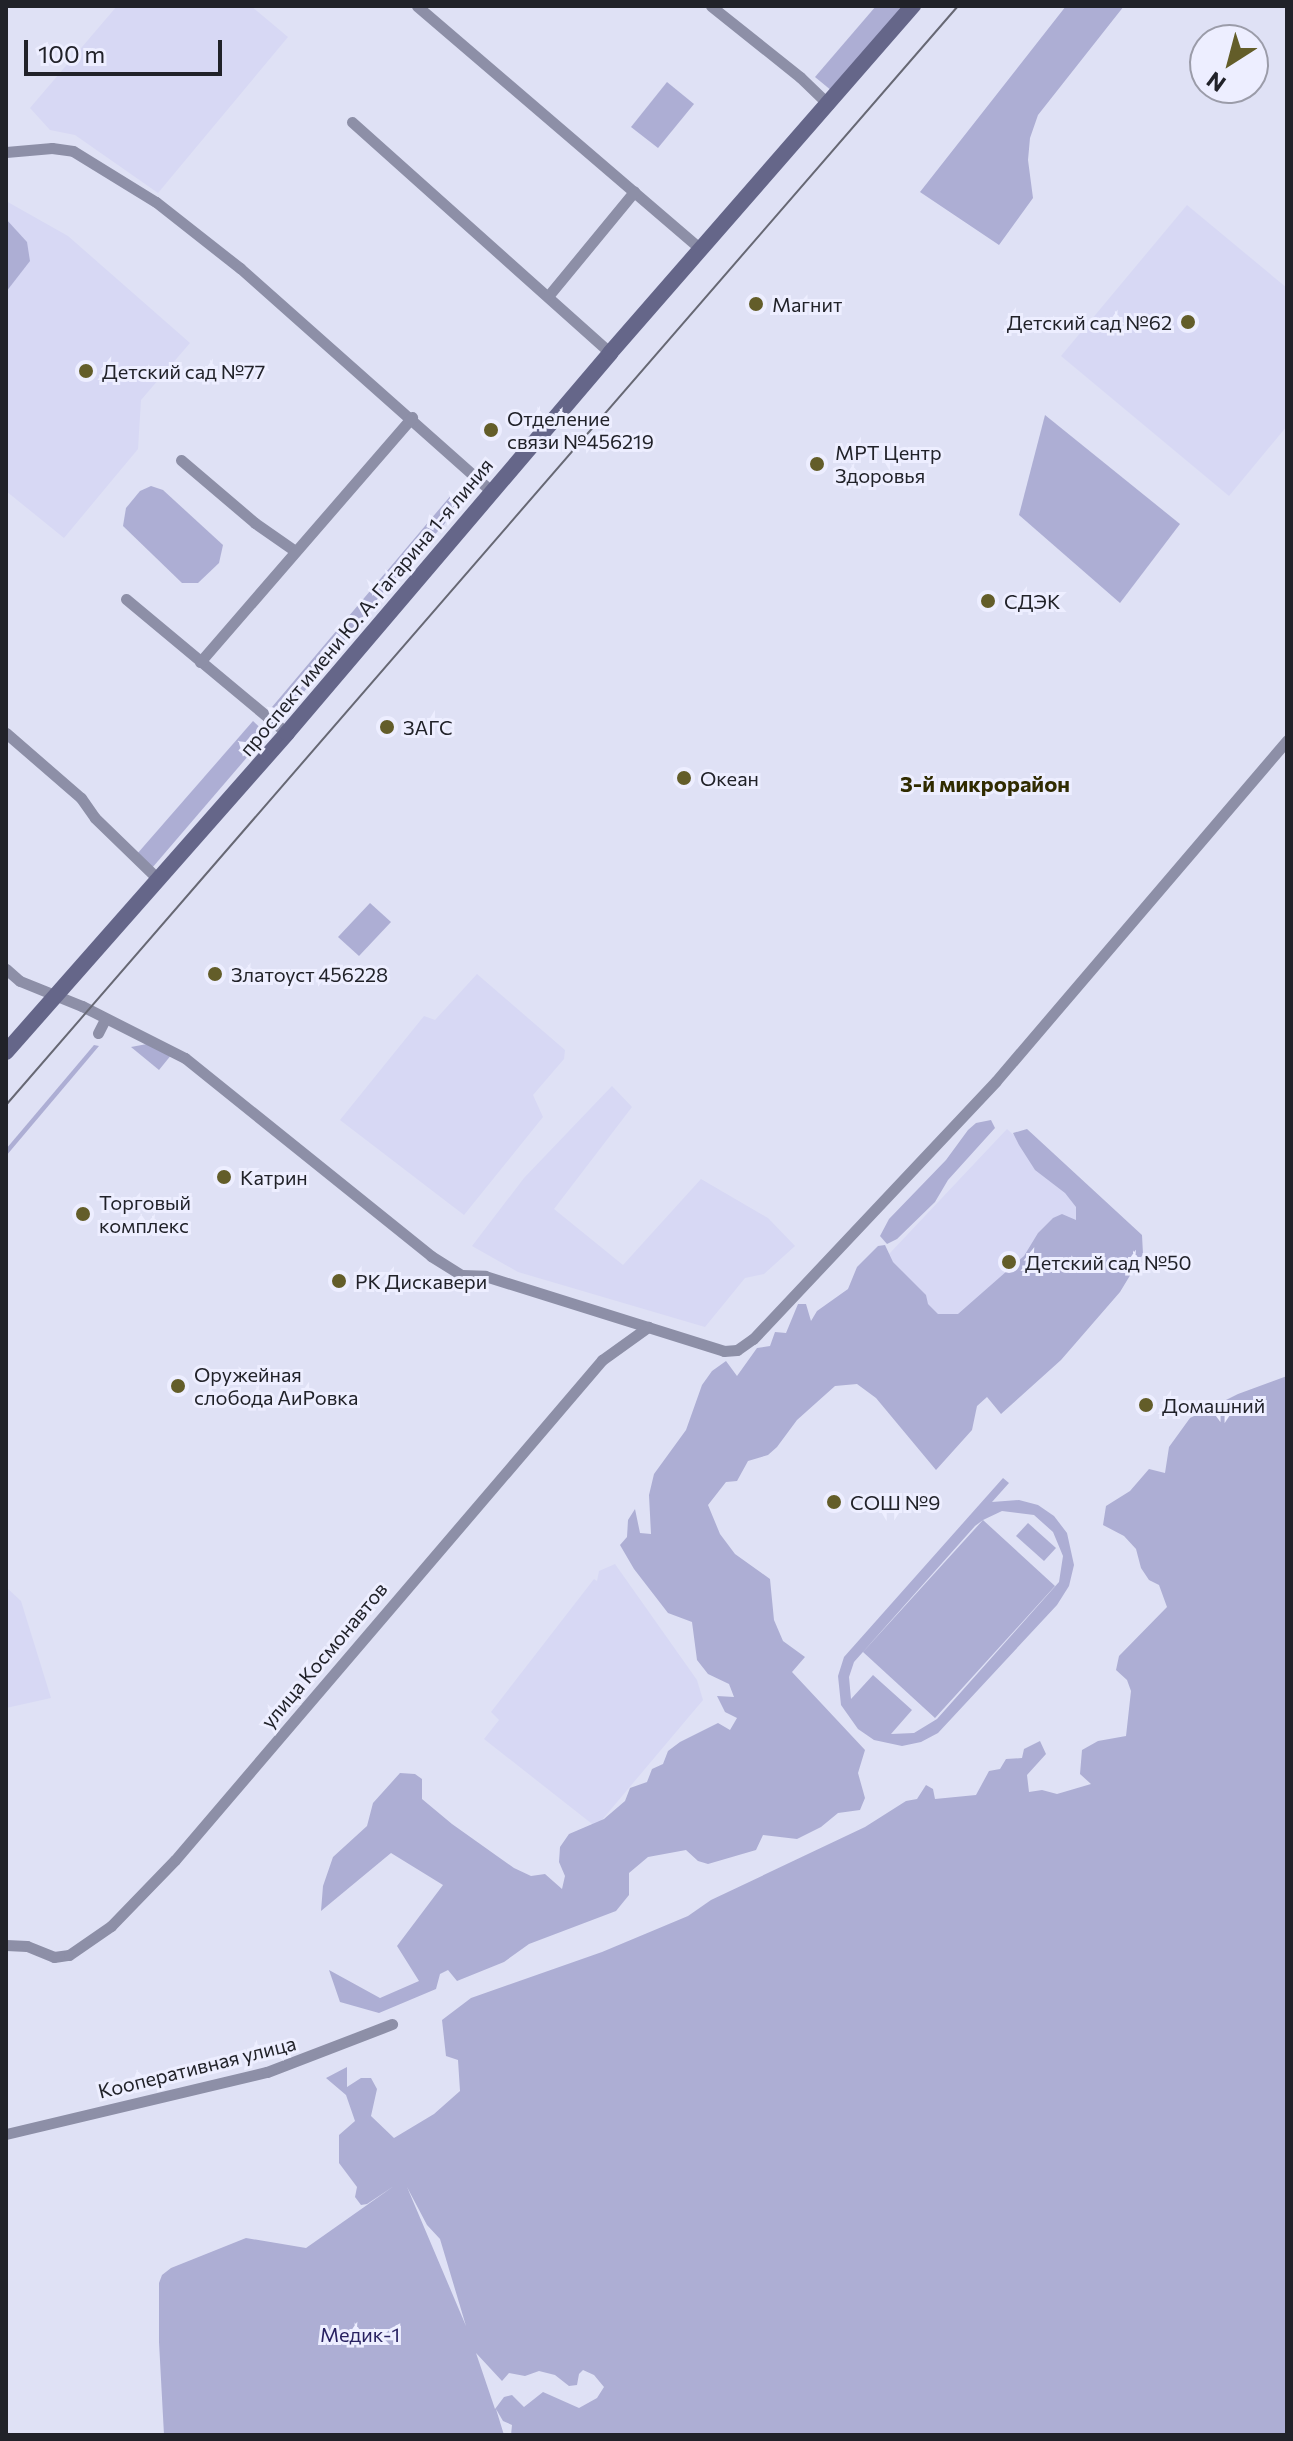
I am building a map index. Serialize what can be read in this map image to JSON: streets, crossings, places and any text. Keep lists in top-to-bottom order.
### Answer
{
  "streets": {
    "main road": ["проспект имени Ю. А. Гагарина 1-я линия"],
    "street": ["улица Космонавтов", "Кооперативная улица"]
  },
  "districts": ["3-й микрорайон"],
  "parks": ["Медик-1"],
  "places": [
    "Магнит",
    "Детский сад №62",
    "Детский сад №77",
    "Отделение связи №456219",
    "МРТ Центр Здоровья",
    "СДЭК",
    "ЗАГС",
    "Океан",
    "Златоуст 456228",
    "Катрин",
    "Торговый комплекс",
    "Детский сад №50",
    "РК Дискавери",
    "Оружейная слобода АиРовка",
    "Домашний",
    "СОШ №9"
  ],
  "scale_bar": "100 m",
  "north": "bottom left"
}
